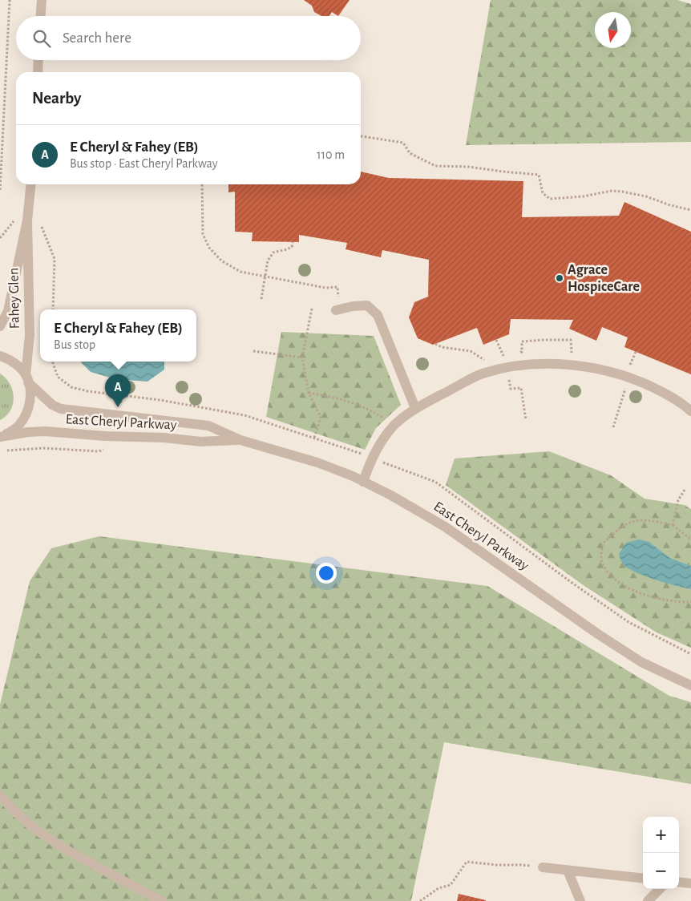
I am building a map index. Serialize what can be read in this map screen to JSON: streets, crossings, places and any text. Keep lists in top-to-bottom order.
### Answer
{
  "streets": {
    "street": ["Fahey Glen", "East Cheryl Parkway"]
  },
  "crossings": [
    ["Fahey Glen", "East Cheryl Parkway"]
  ],
  "places": ["Agrace HospiceCare"],
  "north": "bottom",
  "page": {
    "search": "Search here",
    "heading": "Nearby",
    "list": [
      {
        "mark": "A",
        "name": "E Cheryl & Fahey (EB)",
        "note": "Bus stop · East Cheryl Parkway",
        "value": "110 m"
      }
    ],
    "popup": ["E Cheryl & Fahey (EB)", "Bus stop"],
    "pins": "A",
    "map_buttons": ["+", "−"]
  }
}
